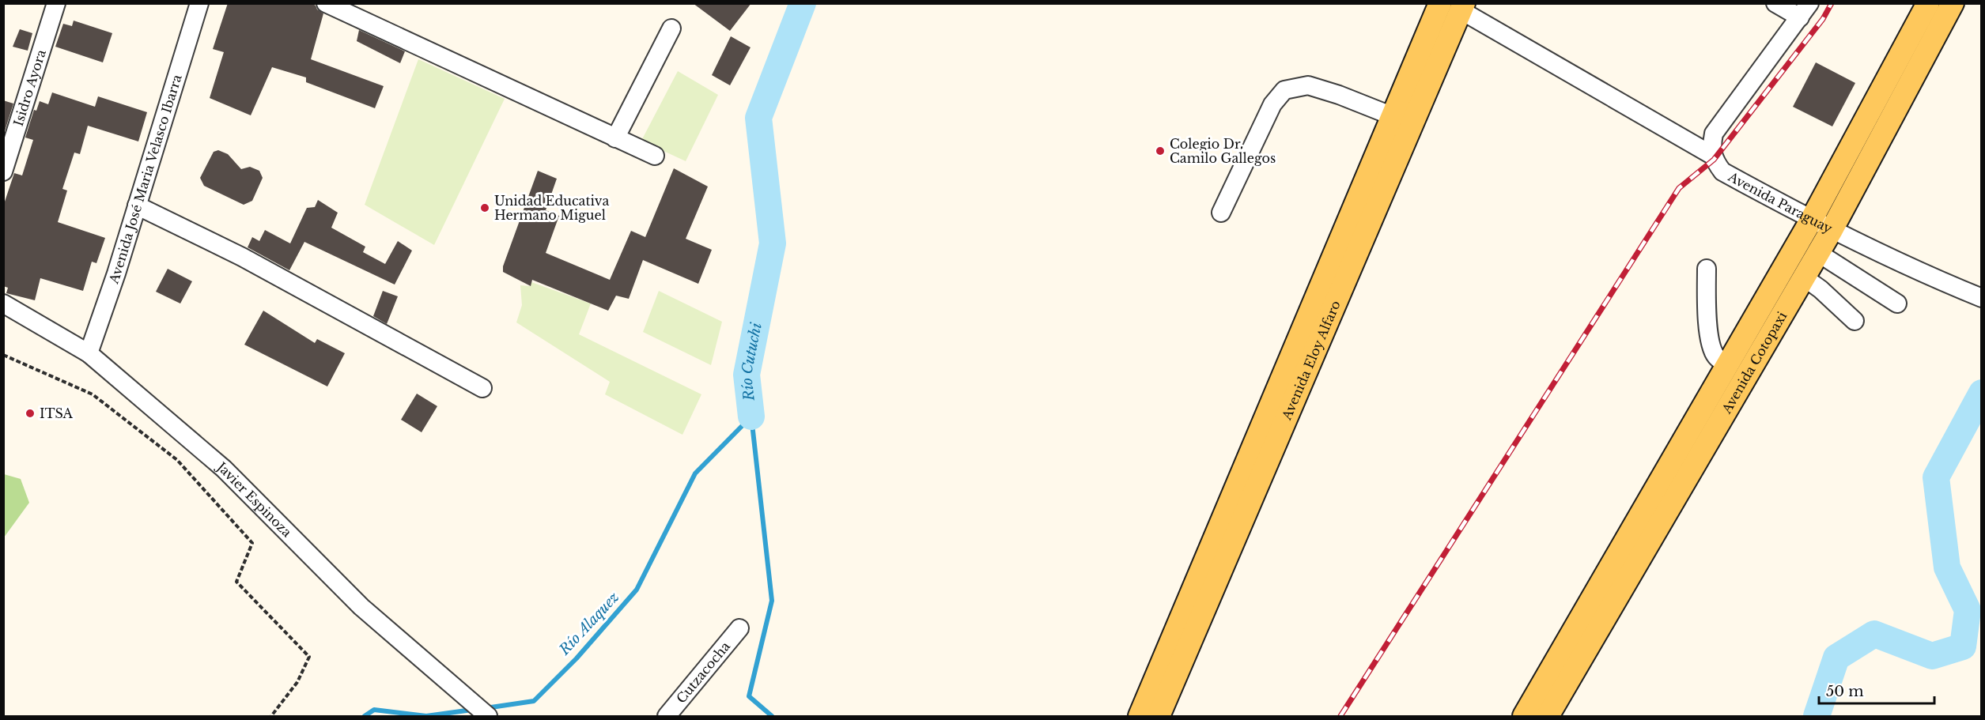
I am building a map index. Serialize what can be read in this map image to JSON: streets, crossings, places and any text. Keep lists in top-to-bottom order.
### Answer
{
  "streets": {
    "main road": ["Avenida Eloy Alfaro", "Avenida Cotopaxi"],
    "street": [
      "Isidro Ayora",
      "Avenida José Maria Velasco Ibarra",
      "Avenida Paraguay",
      "Javier Espinoza",
      "Cutzacocha"
    ]
  },
  "crossings": [
    ["Avenida José Maria Velasco Ibarra", "Javier Espinoza"],
    ["Avenida Paraguay", "Avenida Cotopaxi"]
  ],
  "water": ["Río Cutuchi", "Río Alaquez"],
  "places": ["Colegio Dr. Camilo Gallegos", "Unidad Educativa Hermano Miguel", "ITSA"],
  "scale_bar": "50 m"
}
